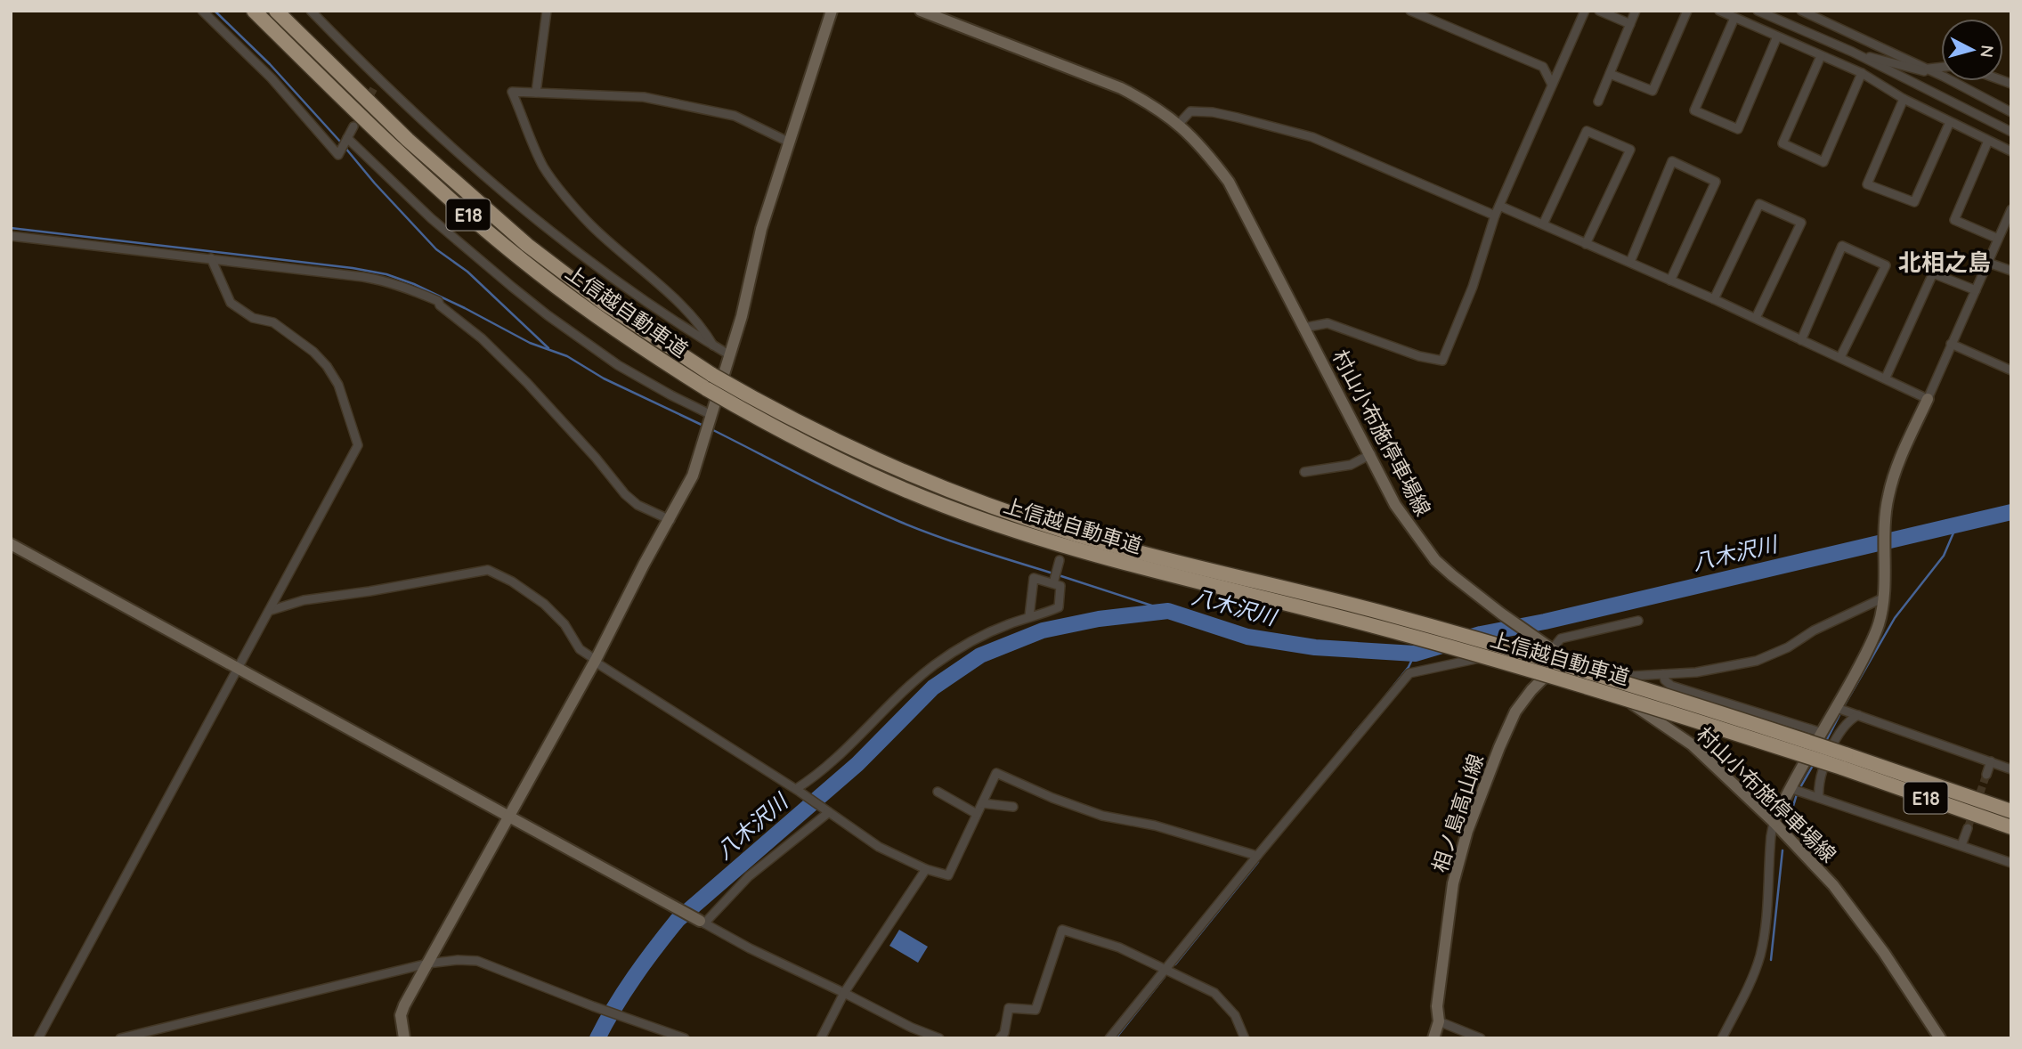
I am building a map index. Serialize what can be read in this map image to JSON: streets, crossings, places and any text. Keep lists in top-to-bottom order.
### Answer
{
  "streets": {
    "highway": ["E18", "上信越自動車道"],
    "street": ["村山小布施停車場線", "相ノ島高山線"]
  },
  "crossings": [
    ["村山小布施停車場線", "相ノ島高山線"]
  ],
  "districts": ["北相之島"],
  "water": ["八木沢川"],
  "north": "right"
}
